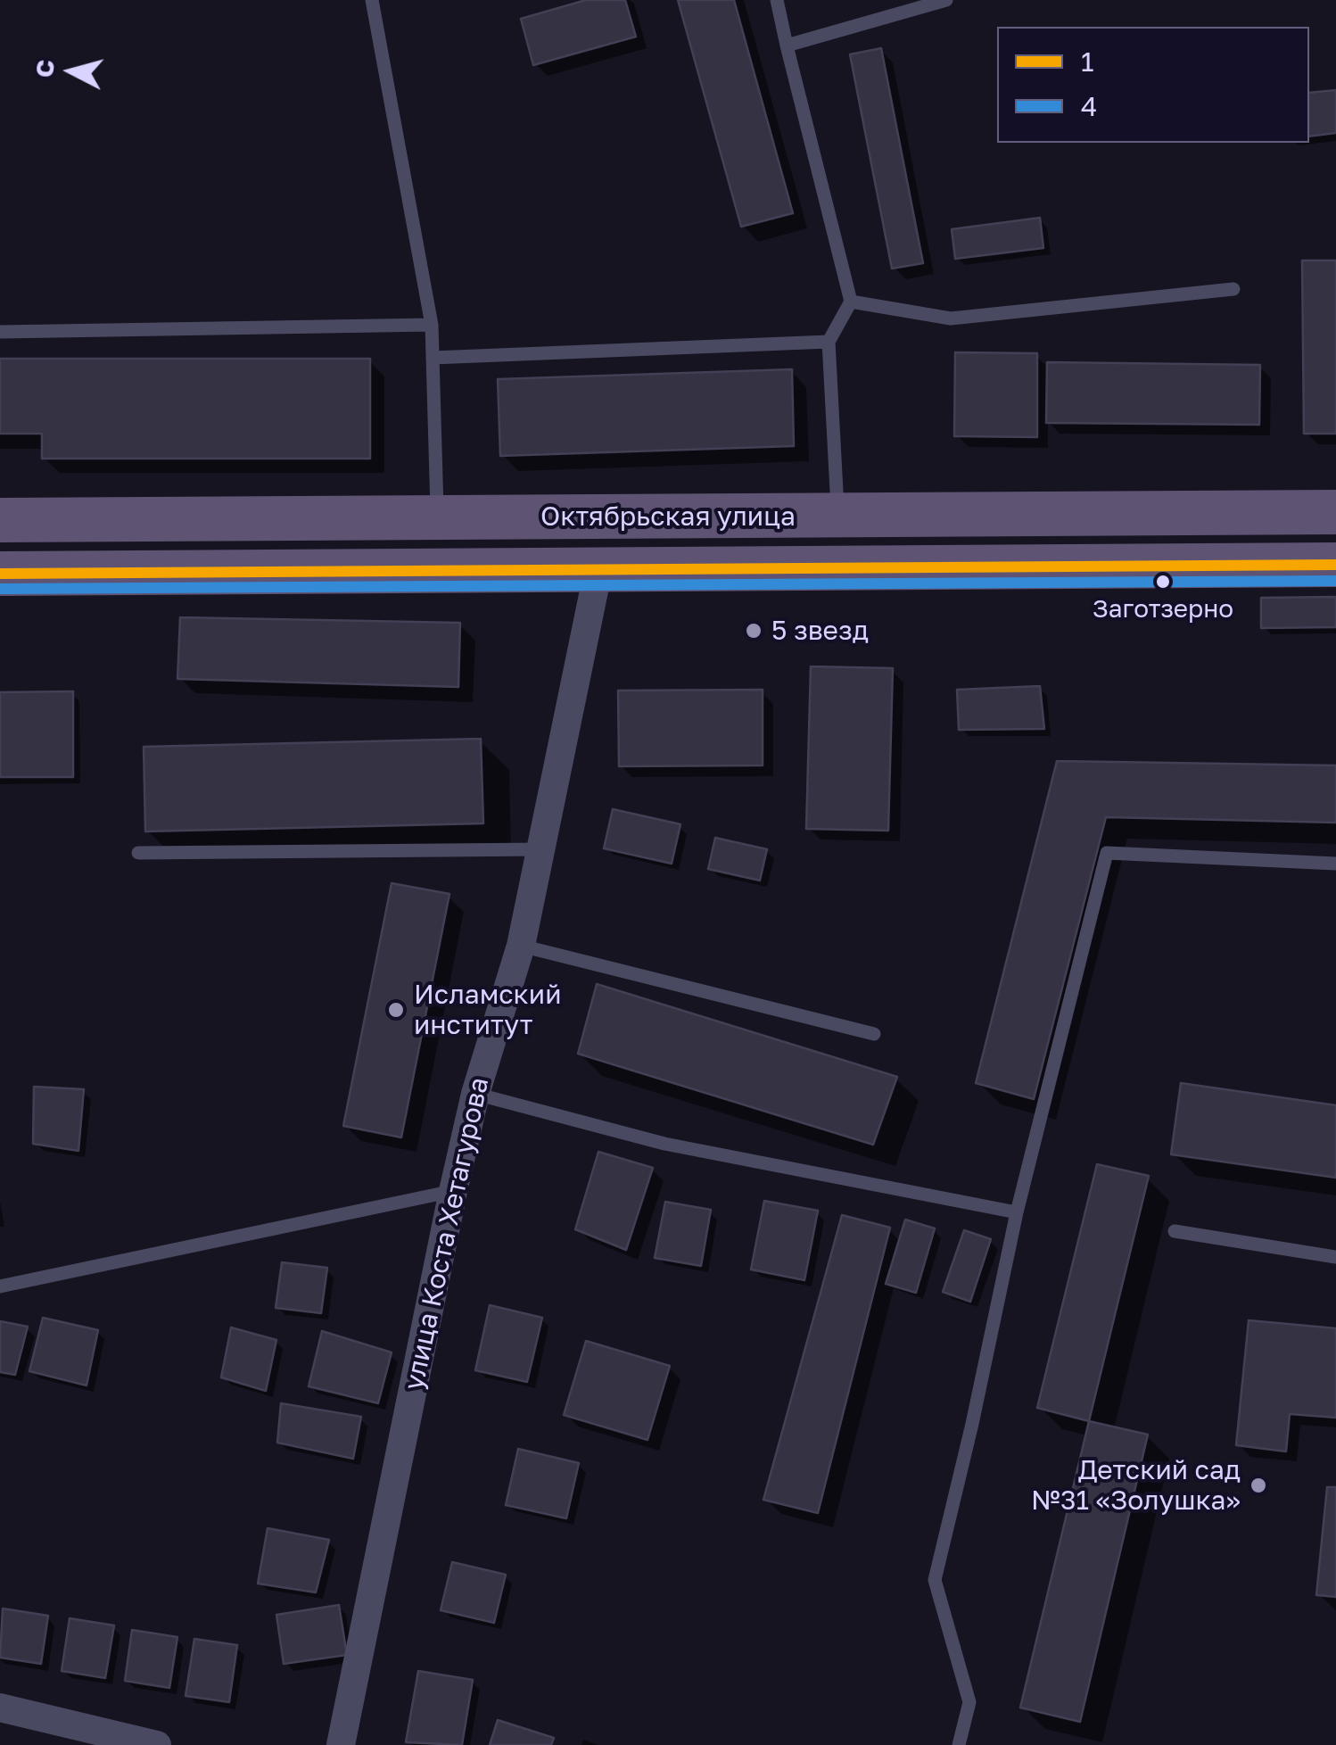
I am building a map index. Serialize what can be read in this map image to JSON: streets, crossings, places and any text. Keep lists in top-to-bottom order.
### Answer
{
  "streets": {
    "main road": ["Октябрьская улица"],
    "street": ["улица Коста Хетагурова"]
  },
  "crossings": [
    ["Октябрьская улица", "улица Коста Хетагурова"]
  ],
  "places": [
    "Заготзерно",
    "5 звезд",
    "Исламский институт",
    "Детский сад №31 «Золушка»"
  ],
  "lines": ["transit line 1", "transit line 4"],
  "legend": ["1", "4"],
  "north": "left"
}
